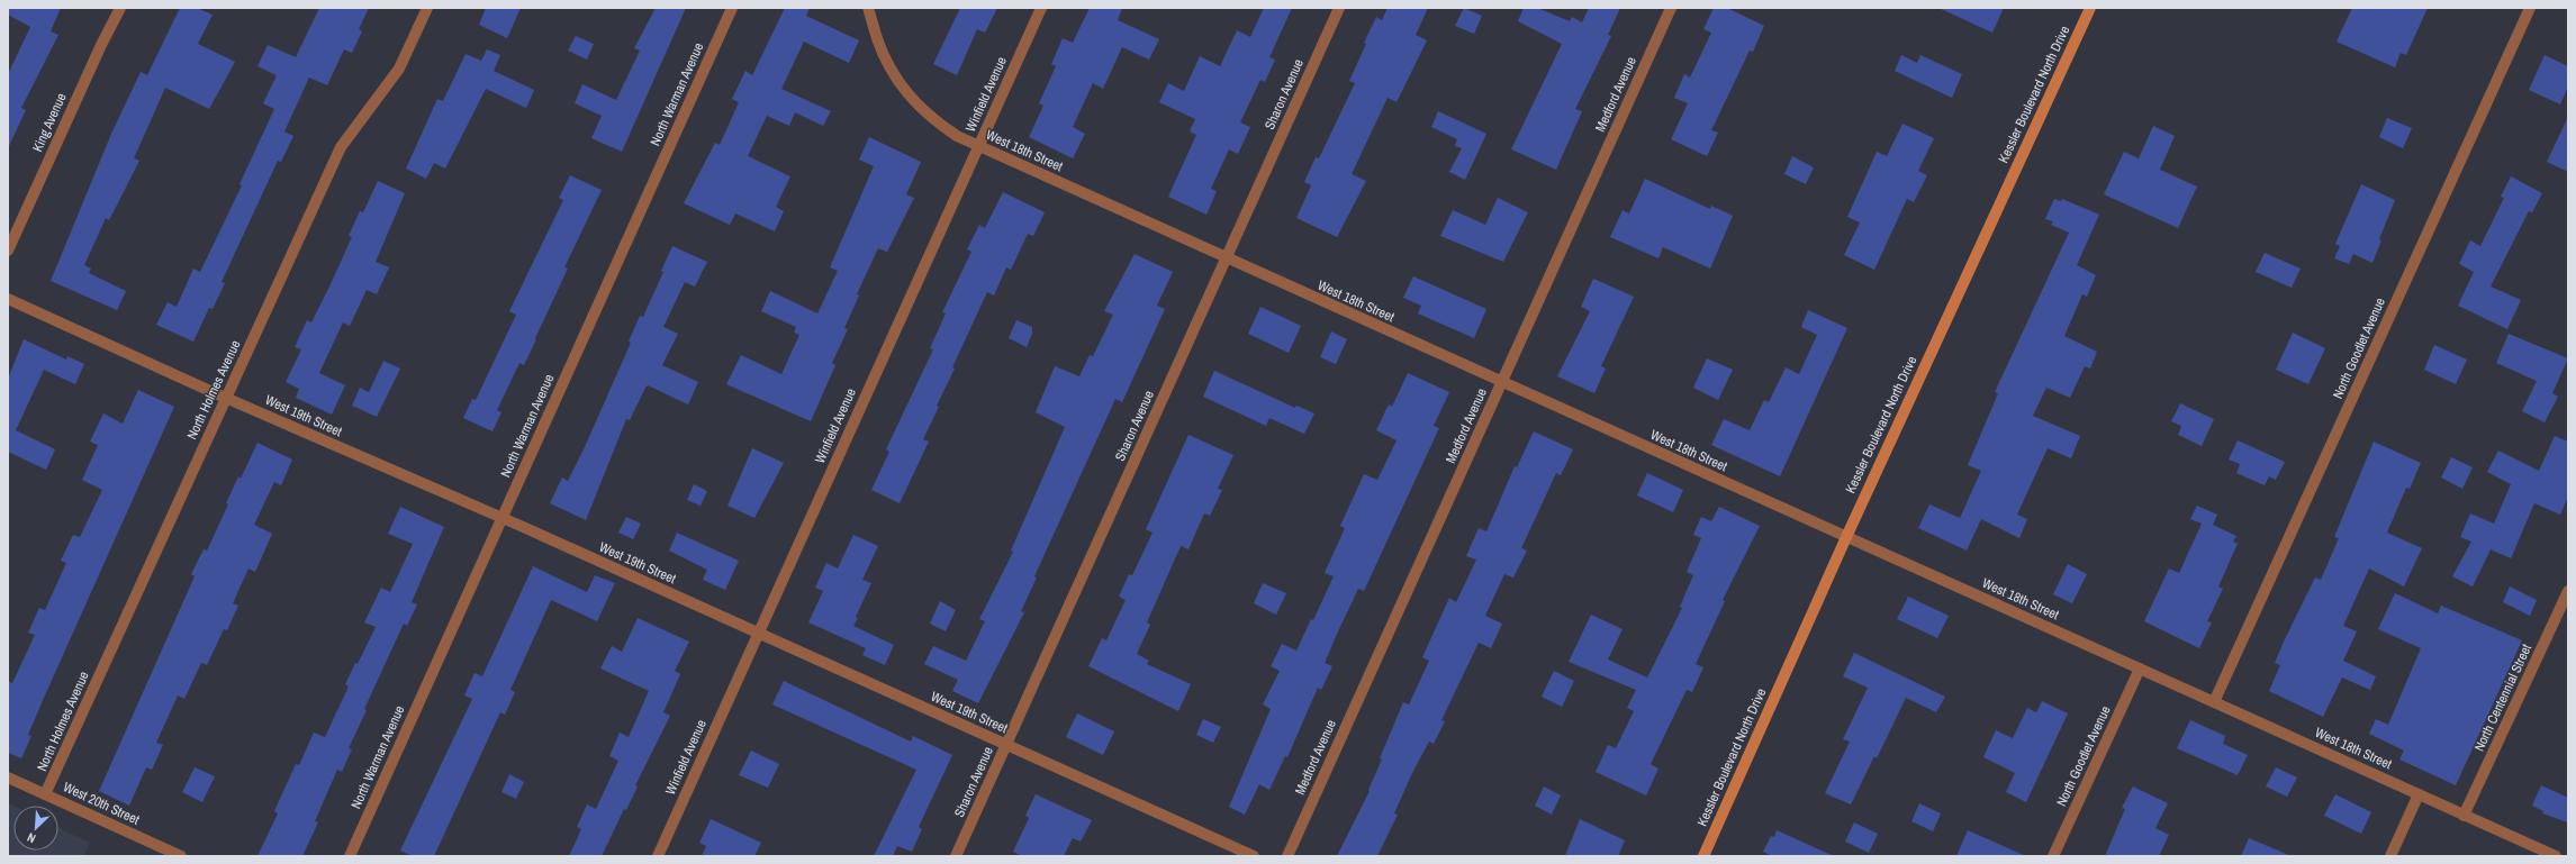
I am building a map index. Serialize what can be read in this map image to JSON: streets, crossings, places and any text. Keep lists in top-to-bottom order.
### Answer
{
  "streets": {
    "main road": ["Kessler Boulevard North Drive"],
    "street": [
      "North Warman Avenue",
      "Winfield Avenue",
      "Sharon Avenue",
      "Medford Avenue",
      "King Avenue",
      "West 18th Street",
      "North Goodlet Avenue",
      "North Holmes Avenue",
      "West 19th Street",
      "North Centennial Street",
      "West 20th Street"
    ]
  },
  "crossings": [
    ["North Warman Avenue", "West 19th Street"],
    ["Winfield Avenue", "West 18th Street"],
    ["Winfield Avenue", "West 19th Street"],
    ["Sharon Avenue", "West 18th Street"],
    ["Sharon Avenue", "West 19th Street"],
    ["Medford Avenue", "West 18th Street"],
    ["Kessler Boulevard North Drive", "West 18th Street"],
    ["West 18th Street", "North Goodlet Avenue"],
    ["West 18th Street", "North Centennial Street"],
    ["North Holmes Avenue", "West 19th Street"],
    ["North Holmes Avenue", "West 20th Street"]
  ],
  "north": "bottom left"
}
